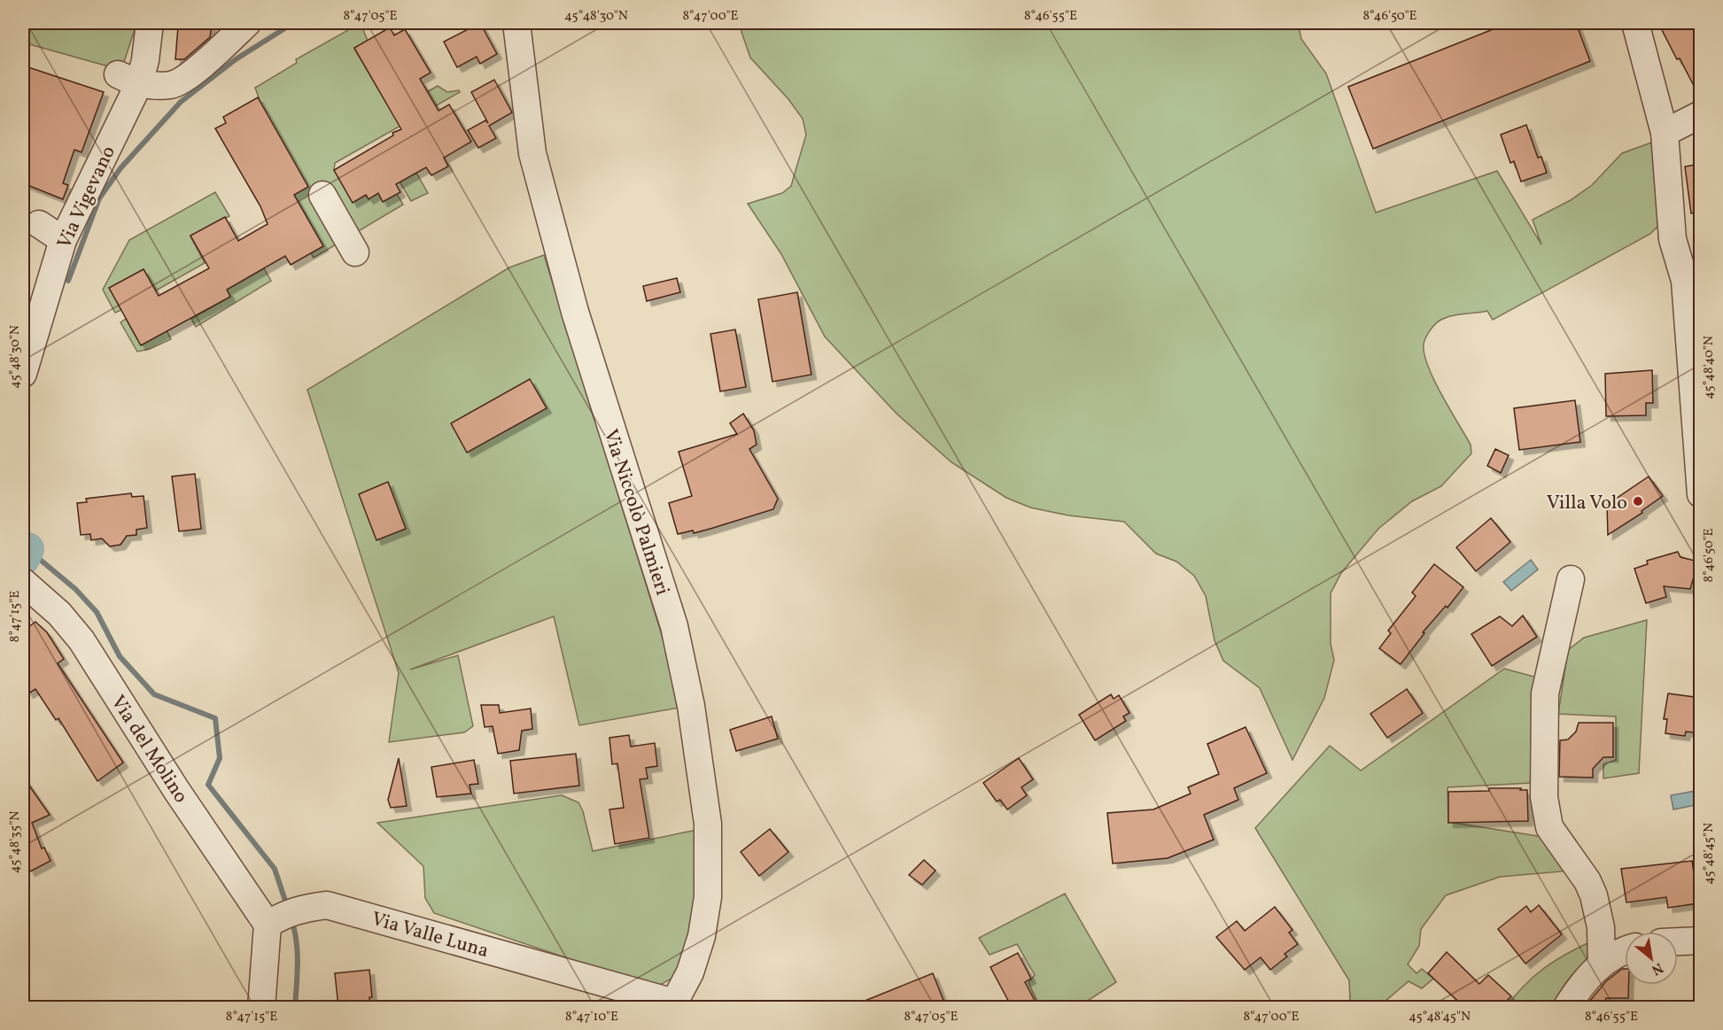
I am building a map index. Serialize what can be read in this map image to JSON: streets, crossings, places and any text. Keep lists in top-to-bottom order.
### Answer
{
  "streets": {
    "street": [
      "Via Vigevano",
      "Via Niccolò Palmieri",
      "Via del Molino",
      "Via Valle Luna"
    ]
  },
  "crossings": [
    ["Via Niccolò Palmieri", "Via Valle Luna"],
    ["Via del Molino", "Via Valle Luna"]
  ],
  "places": ["Villa Volo"],
  "north": "bottom right",
  "coordinates": [
    "8°47'05\"E",
    "45°48'30\"N",
    "8°47'00\"E",
    "8°46'55\"E",
    "8°46'50\"E",
    "45°48'40\"N",
    "8°47'15\"E",
    "45°48'35\"N",
    "45°48'45\"N",
    "8°47'10\"E"
  ]
}
